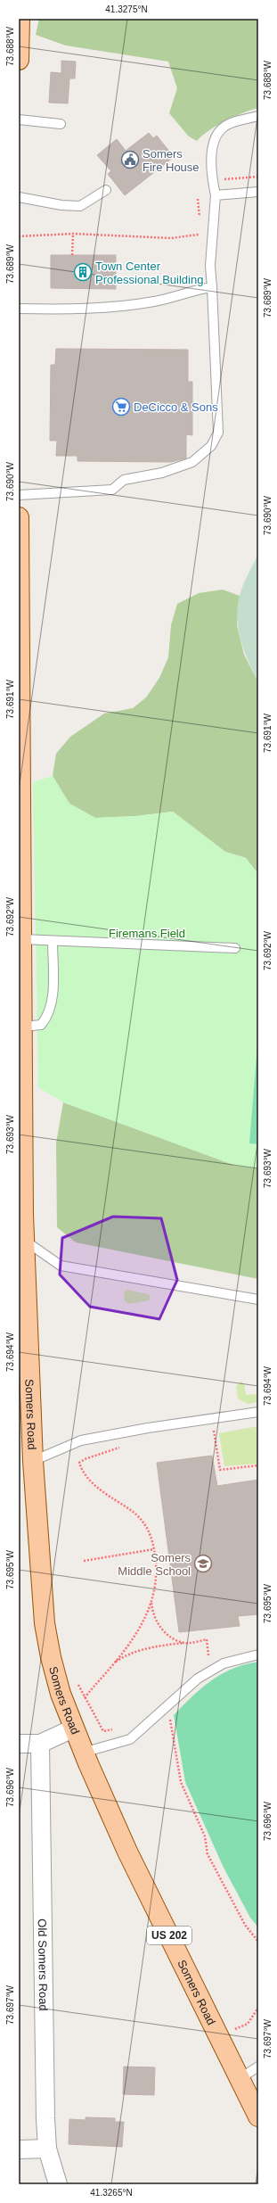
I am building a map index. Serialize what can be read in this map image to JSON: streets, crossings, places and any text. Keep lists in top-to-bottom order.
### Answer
{
  "streets": {
    "main road": ["Somers Road", "US 202"],
    "street": ["Old Somers Road"]
  },
  "parks": ["Firemans Field"],
  "places": {
    "public building": ["Somers Fire House"],
    "building": ["Town Center Professional Building"],
    "supermarket": ["DeCicco & Sons"],
    "school or university": ["Somers Middle School"]
  },
  "coordinates": [
    "41.3275°N",
    "73.688°W",
    "73.689°W",
    "73.690°W",
    "73.691°W",
    "73.692°W",
    "73.693°W",
    "73.694°W",
    "73.695°W",
    "73.696°W",
    "73.697°W",
    "41.3265°N"
  ]
}
